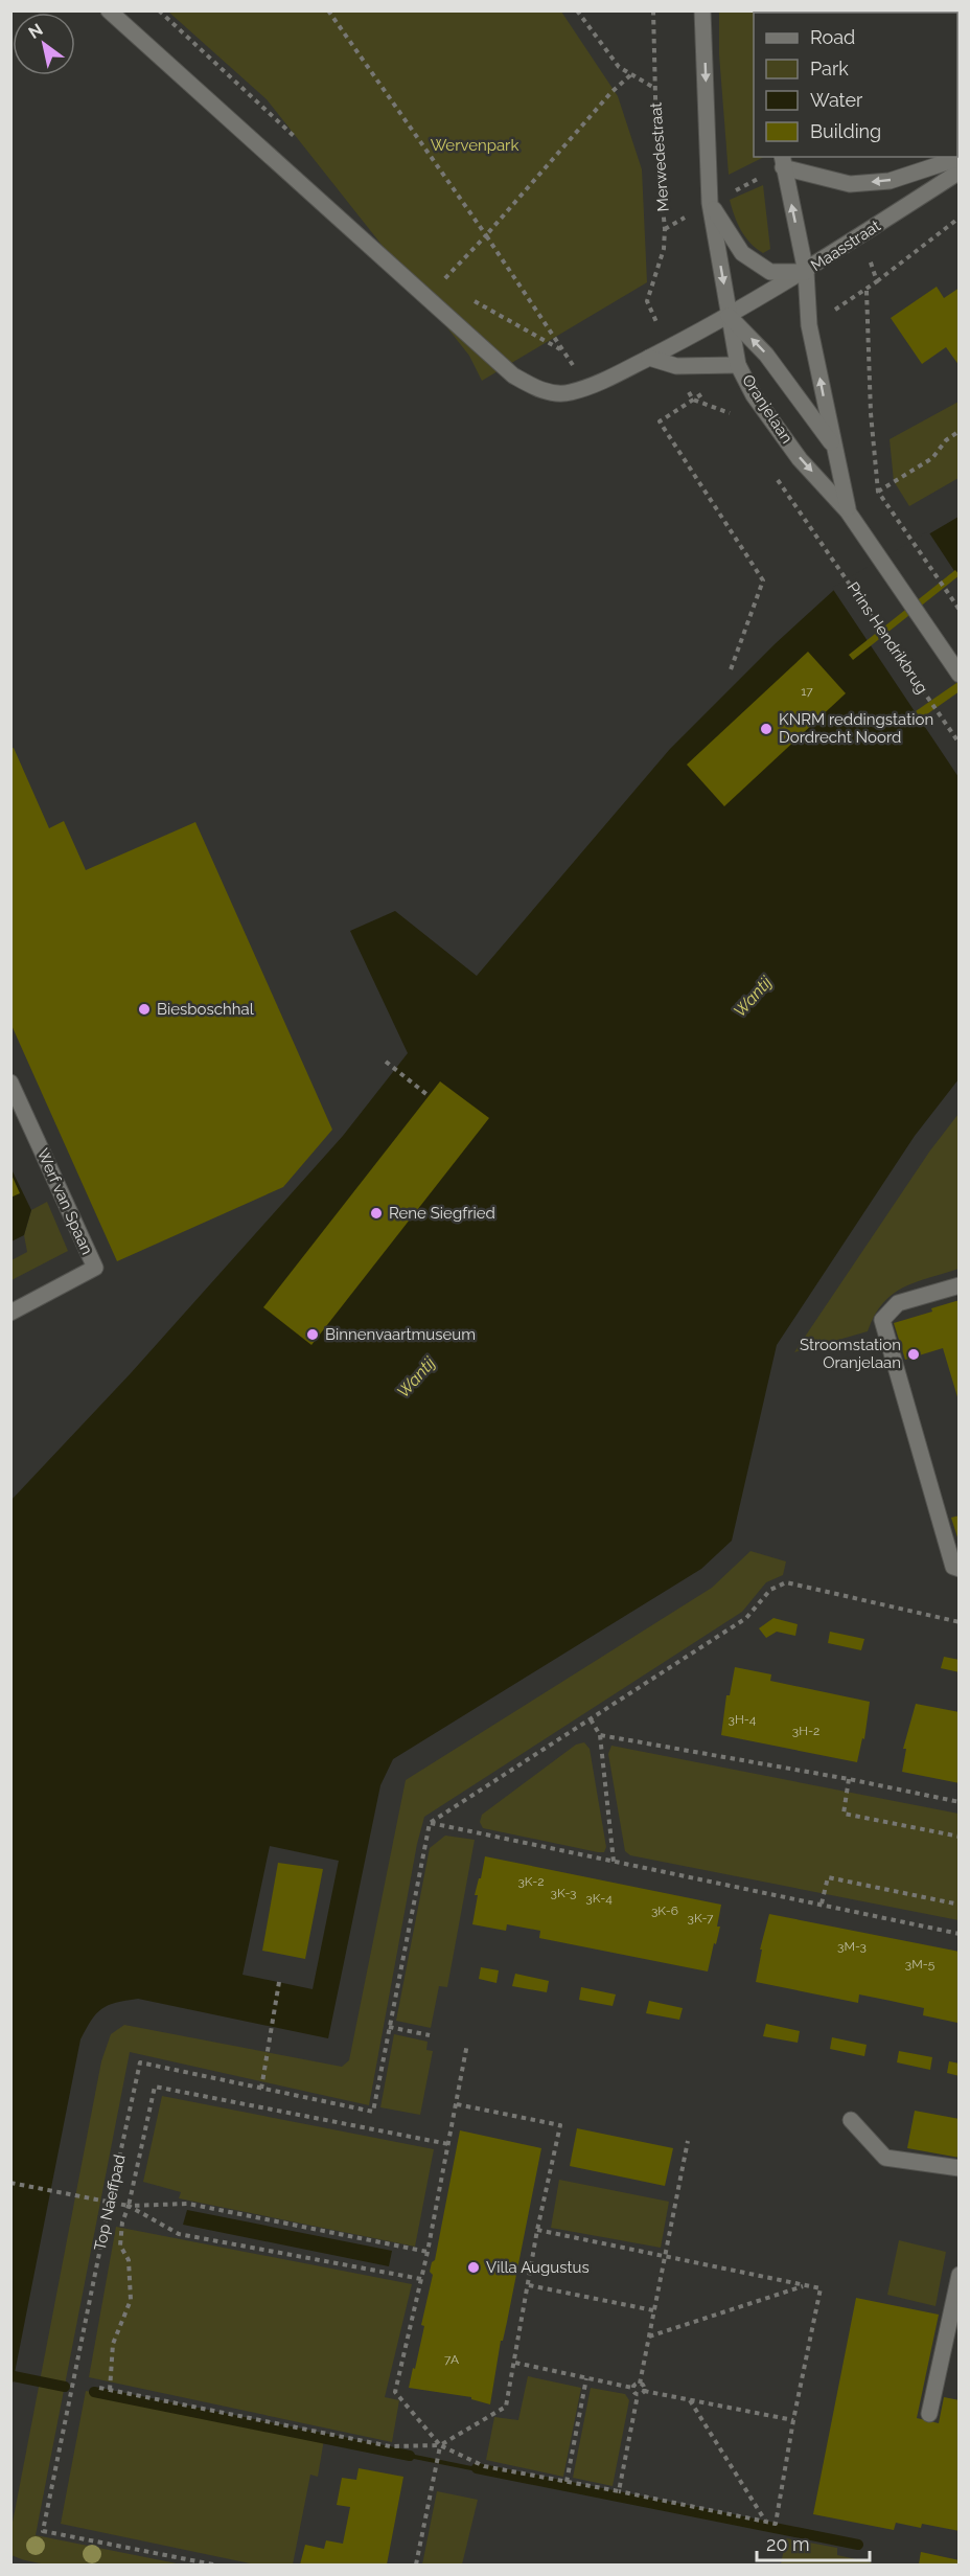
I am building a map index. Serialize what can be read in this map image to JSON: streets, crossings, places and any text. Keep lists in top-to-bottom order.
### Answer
{
  "streets": {
    "street": ["Maasstraat", "Oranjelaan", "Werf van Spaan"],
    "path": ["Merwedestraat", "Prins Hendrikbrug", "Top Naeffpad"]
  },
  "crossings": [
    ["Merwedestraat", "Maasstraat"],
    ["Maasstraat", "Oranjelaan"]
  ],
  "water": ["Wantij"],
  "parks": ["Wervenpark"],
  "places": [
    "KNRM reddingstation Dordrecht Noord",
    "Biesboschhal",
    "Rene Siegfried",
    "Binnenvaartmuseum",
    "Stroomstation Oranjelaan",
    "Villa Augustus"
  ],
  "house_numbers": [
    "17",
    "3H-4",
    "3H-2",
    "3K-2",
    "3K-3",
    "3K-4",
    "3K-6",
    "3K-7",
    "3M-3",
    "3M-5",
    "7A"
  ],
  "legend": [
    "Road",
    "Park",
    "Water",
    "Building"
  ],
  "scale_bar": "20 m",
  "north": "top left"
}
